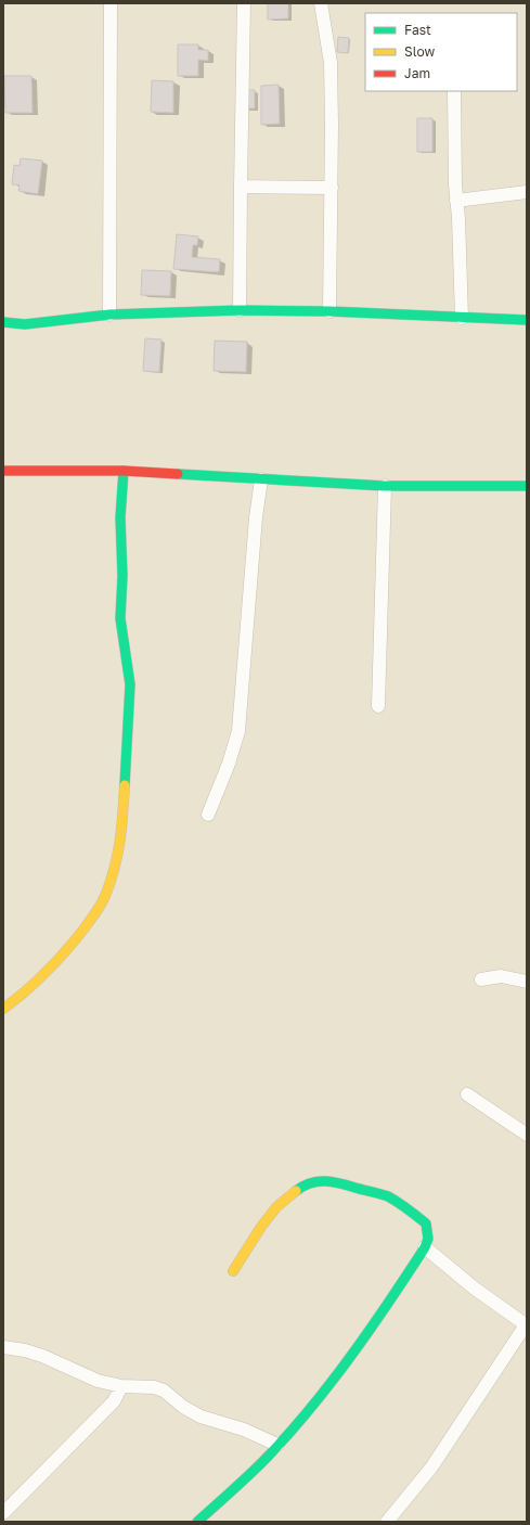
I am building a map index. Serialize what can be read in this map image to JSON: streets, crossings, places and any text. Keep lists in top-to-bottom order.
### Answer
{
  "legend": ["Fast", "Slow", "Jam"]
}
